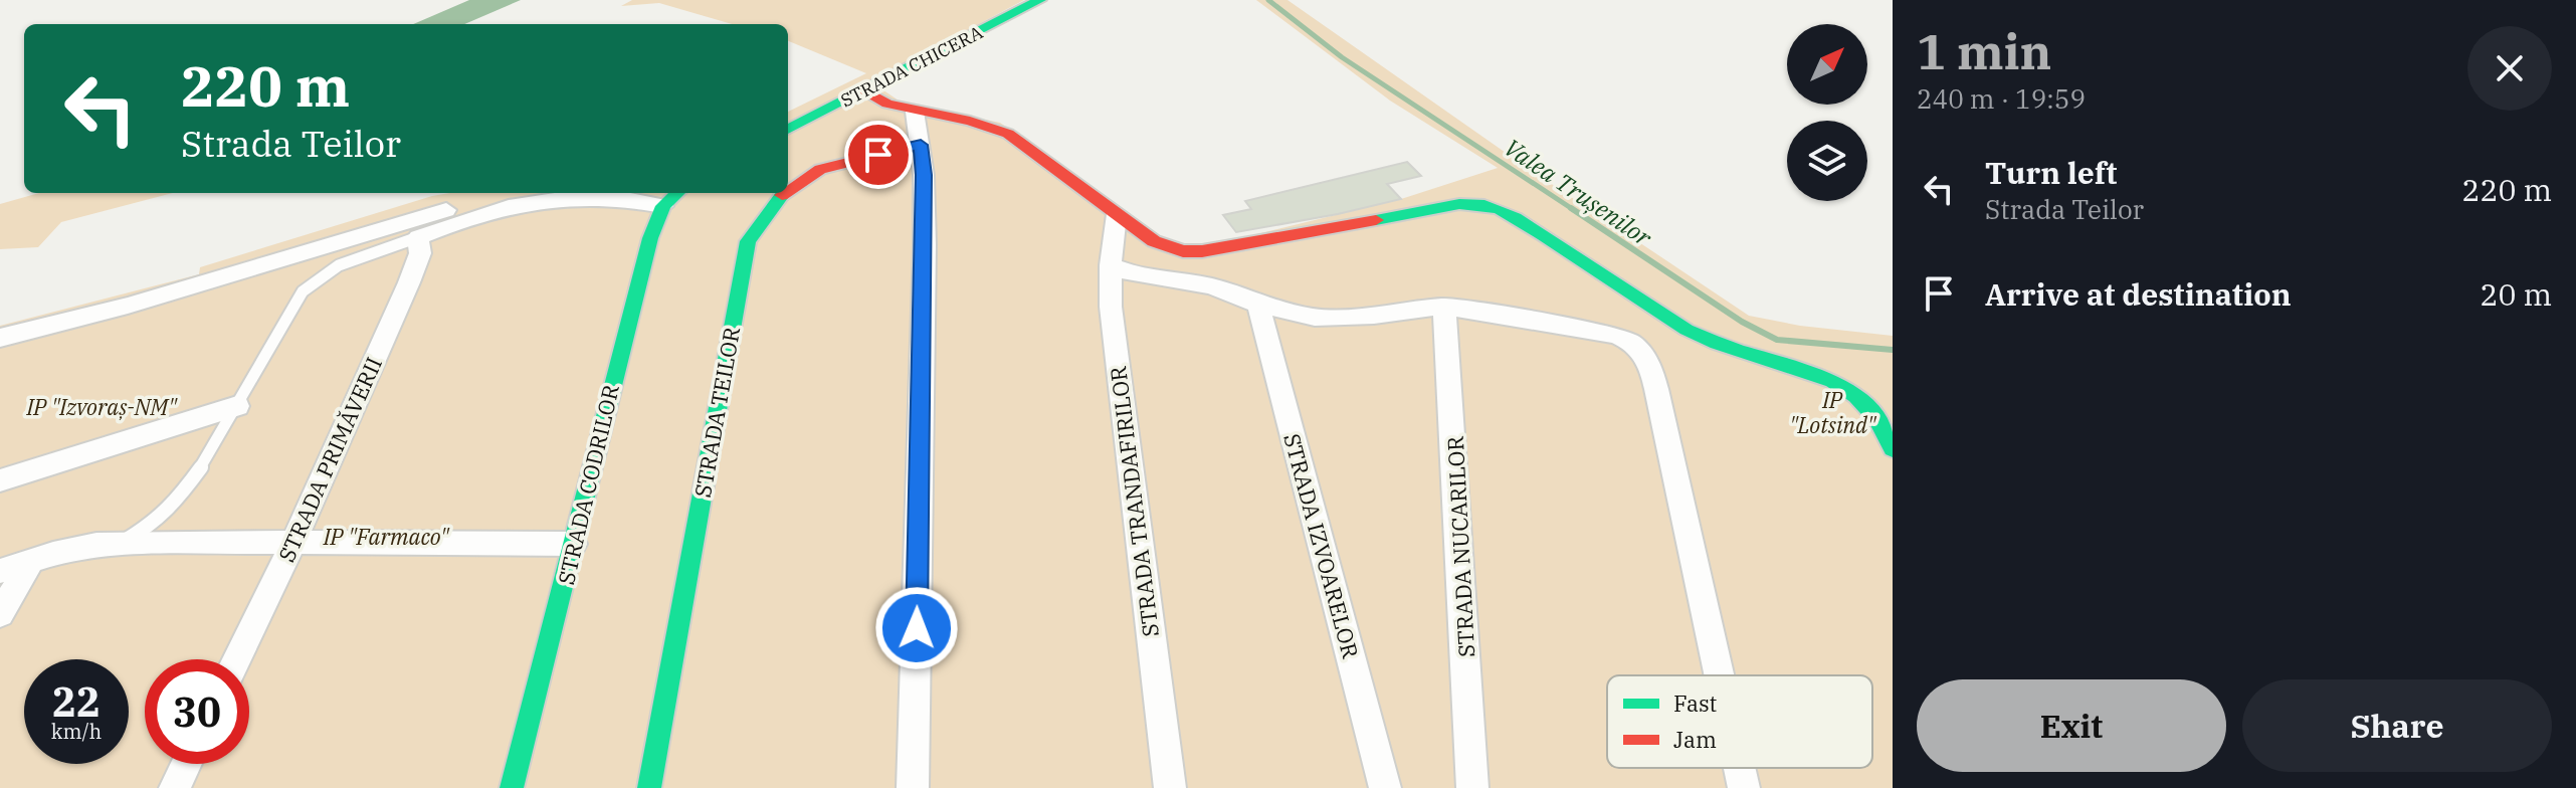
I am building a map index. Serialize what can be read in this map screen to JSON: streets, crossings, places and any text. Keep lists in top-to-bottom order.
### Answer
{
  "streets": {
    "street": [
      "STRADA CHICERA",
      "STRADA TEILOR",
      "STRADA PRIMĂVERII",
      "STRADA CODRILOR",
      "STRADA TRANDAFIRILOR",
      "STRADA IZVOARELOR",
      "STRADA NUCARILOR"
    ]
  },
  "water": ["Valea Trușenilor"],
  "parks": ["IP \"Lotsind\"", "IP \"Izvoraș-NM\"", "IP \"Farmaco\""],
  "legend": ["Fast", "Jam"],
  "north": "top right",
  "page": {
    "heading": ["1 min", "240 m · 19:59"],
    "turn": ["220 m", "Strada Teilor"],
    "list": [
      {
        "name": "Turn left",
        "note": "Strada Teilor",
        "value": "220 m"
      },
      {
        "name": "Arrive at destination",
        "value": "20 m"
      }
    ],
    "speed": "22 km/h",
    "limit": "30",
    "buttons": ["Exit", "Share"]
  }
}
